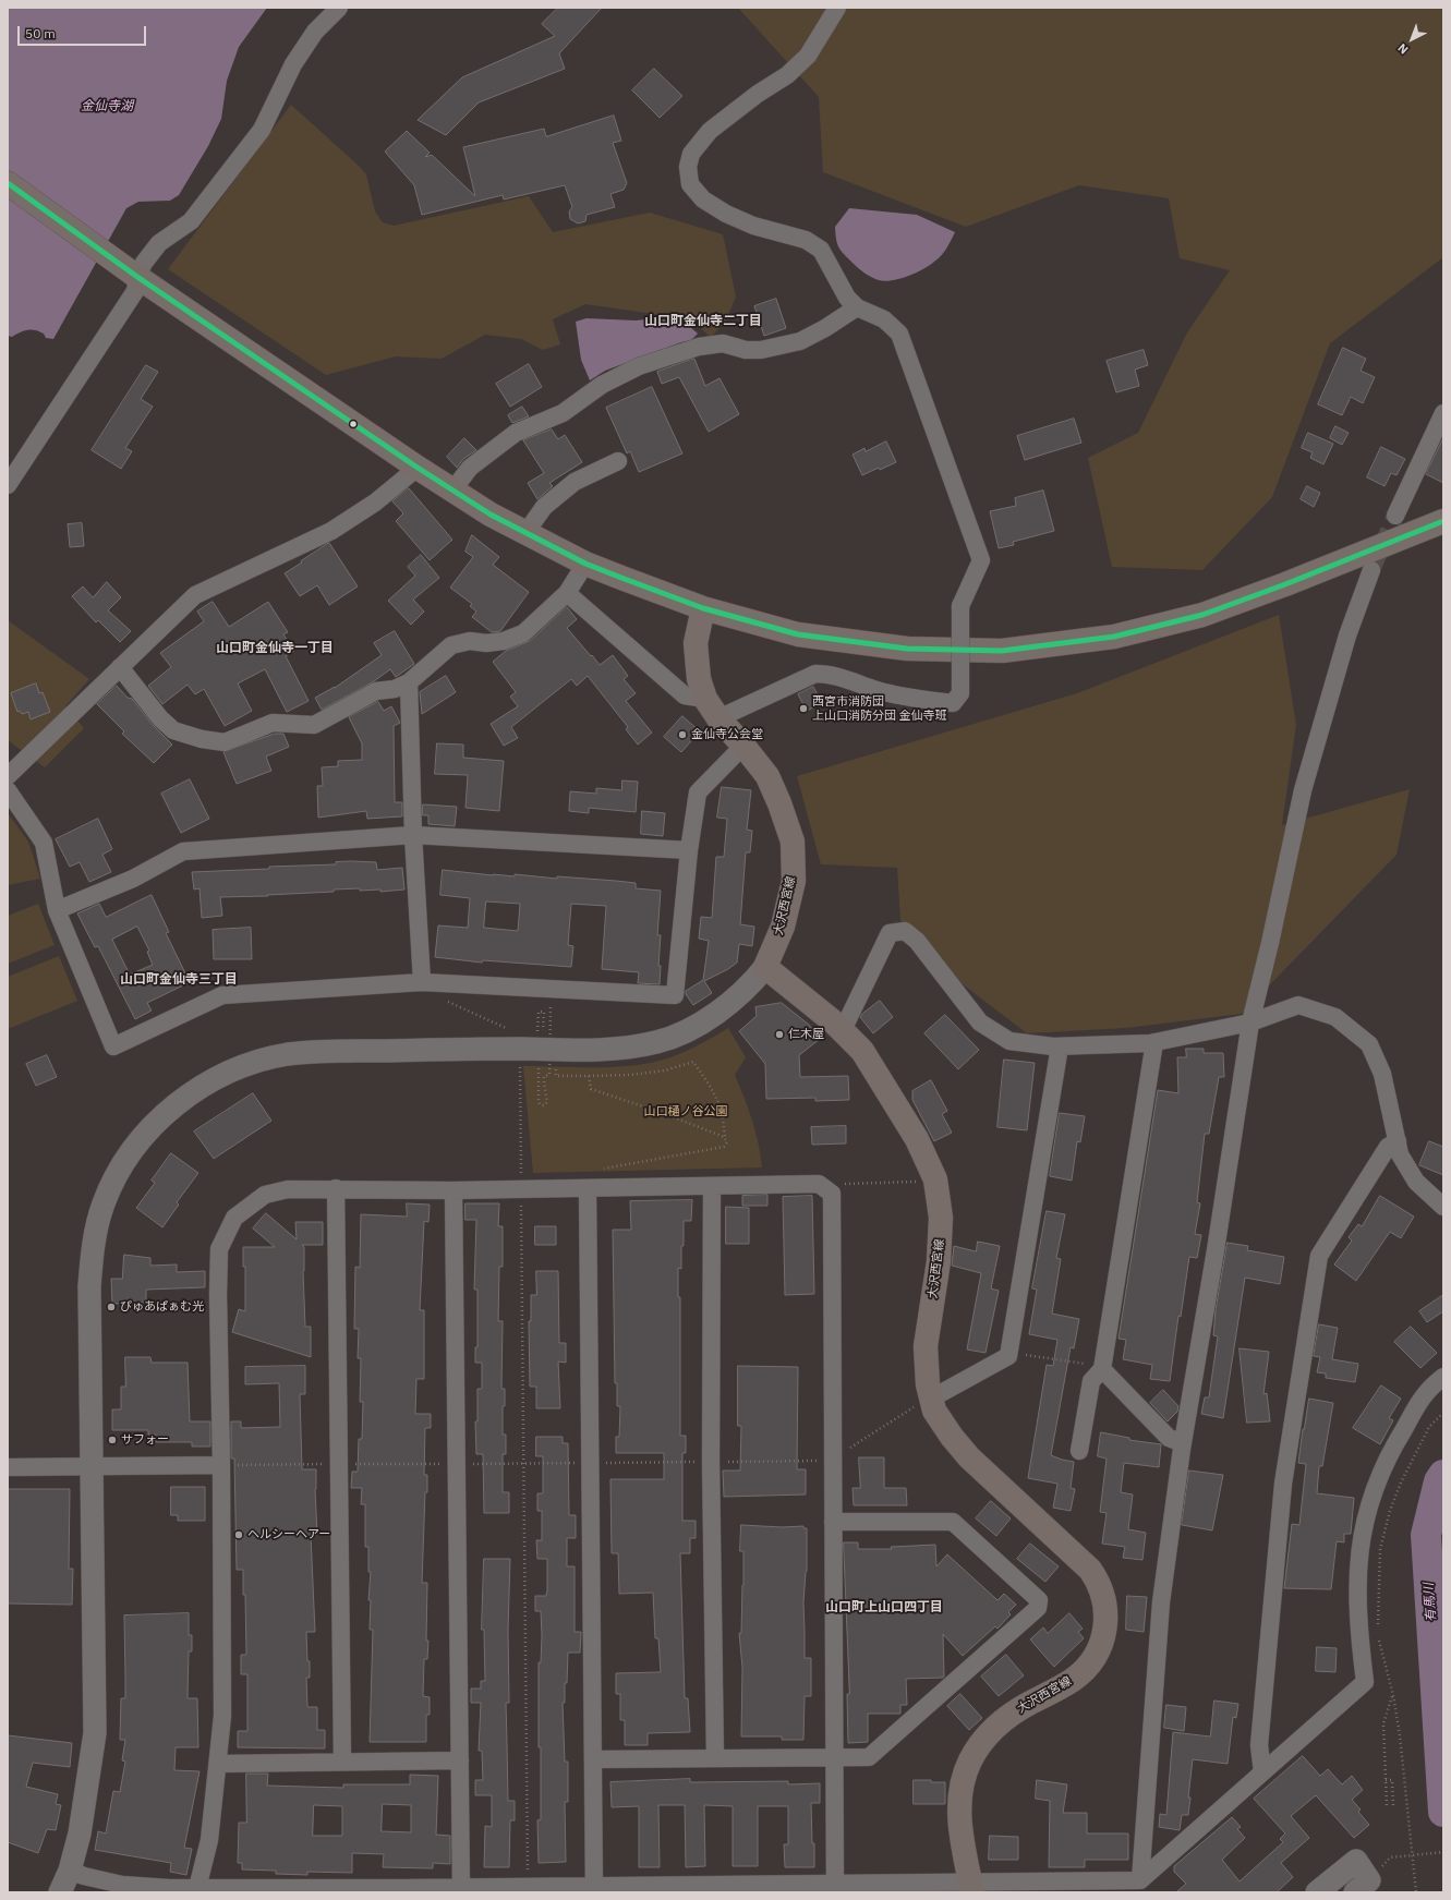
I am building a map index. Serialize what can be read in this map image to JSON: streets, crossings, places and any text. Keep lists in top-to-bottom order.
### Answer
{
  "streets": {
    "main road": ["大沢西宮線"]
  },
  "districts": [
    "山口町金仙寺二丁目",
    "山口町金仙寺一丁目",
    "山口町金仙寺三丁目",
    "山口町上山口四丁目"
  ],
  "water": ["金仙寺湖", "有馬川"],
  "parks": ["山口樋ノ谷公園"],
  "places": [
    "西宮市消防団 上山口消防分団 金仙寺班",
    "金仙寺公会堂",
    "仁木屋",
    "ぴゅあぱぁむ光",
    "サフォー",
    "ヘルシーヘアー"
  ],
  "scale_bar": "50 m",
  "north": "bottom left"
}
